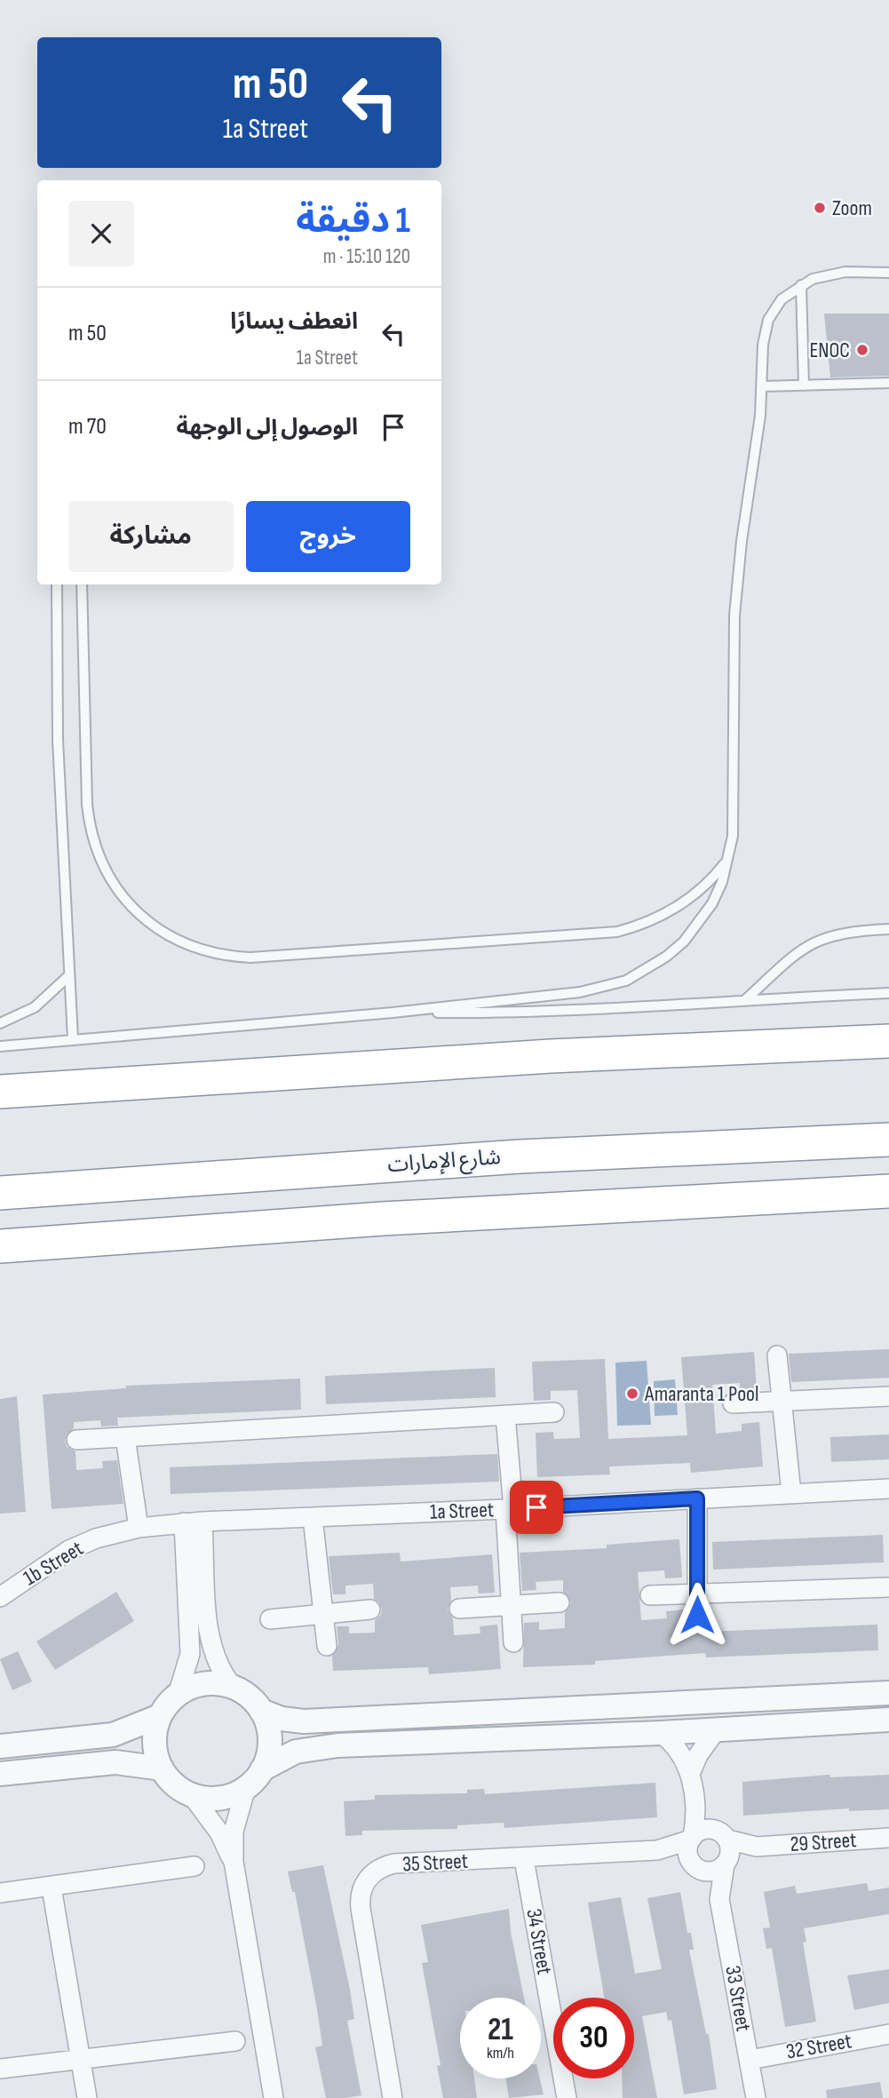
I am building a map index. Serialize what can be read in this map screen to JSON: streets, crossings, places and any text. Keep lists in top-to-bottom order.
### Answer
{
  "streets": {
    "highway": ["شارع الإمارات"],
    "street": [
      "1a Street",
      "1b Street",
      "29 Street",
      "35 Street",
      "34 Street",
      "33 Street",
      "32 Street"
    ]
  },
  "crossings": [
    ["1a Street", "1b Street"],
    ["29 Street", "35 Street"],
    ["29 Street", "33 Street"],
    ["35 Street", "34 Street"],
    ["35 Street", "33 Street"],
    ["33 Street", "32 Street"]
  ],
  "places": ["Zoom", "ENOC", "Amaranta 1 Pool"],
  "page": {
    "turn": ["50 m", "1a Street"],
    "heading": ["1 دقيقة", "120 m · 15:10"],
    "list": [
      {
        "name": "انعطف يسارًا",
        "note": "1a Street",
        "value": "50 m"
      },
      {
        "name": "الوصول إلى الوجهة",
        "value": "70 m"
      }
    ],
    "buttons": ["خروج", "مشاركة"],
    "speed": "21 km/h",
    "limit": "30"
  }
}
